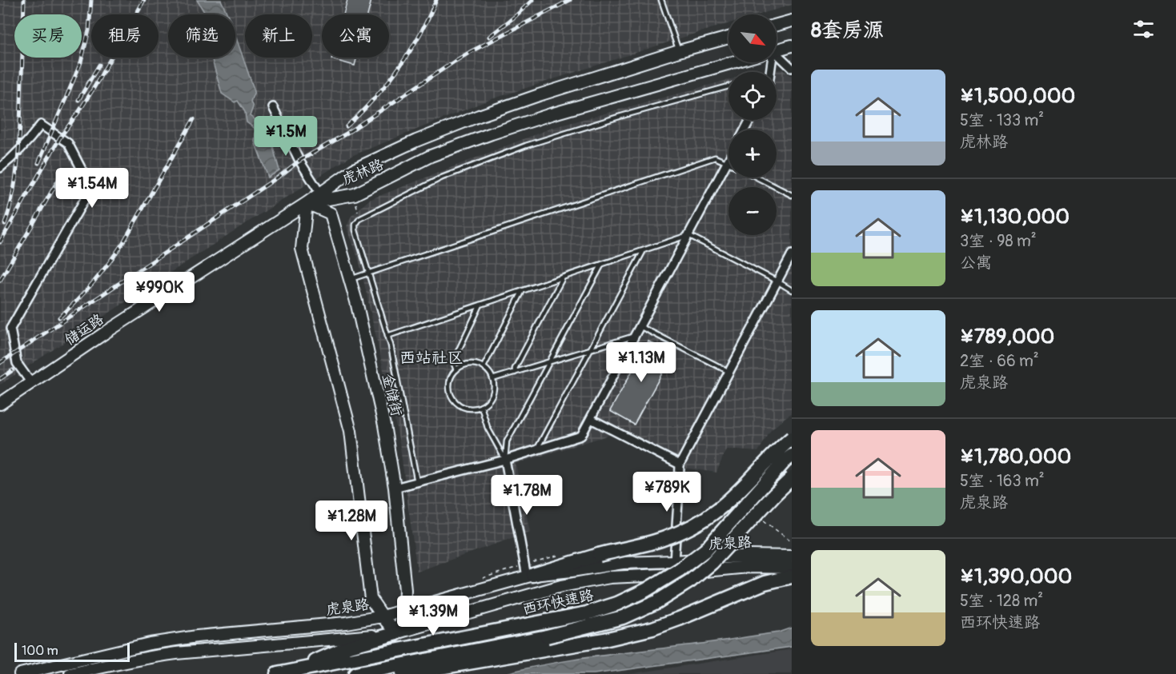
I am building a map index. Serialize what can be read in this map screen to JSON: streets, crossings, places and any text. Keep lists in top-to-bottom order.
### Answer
{
  "streets": {
    "highway": ["西环快速路"],
    "street": [
      "虎林路",
      "储运路",
      "金储街",
      "虎泉路"
    ]
  },
  "crossings": [
    ["虎林路", "储运路"],
    ["虎林路", "金储街"],
    ["储运路", "金储街"],
    ["金储街", "虎泉路"]
  ],
  "districts": ["西站社区"],
  "scale_bar": "100 m",
  "north": "bottom right",
  "page": {
    "heading": "8套房源",
    "map_buttons": ["+", "−"],
    "chip": [
      "买房",
      "租房",
      "筛选",
      "新上",
      "公寓"
    ],
    "list": [
      {
        "name": "¥1,500,000",
        "note": "5室 · 133 m² · 虎林路"
      },
      {
        "name": "¥1,130,000",
        "note": "3室 · 98 m² · 公寓"
      },
      {
        "name": "¥789,000",
        "note": "2室 · 66 m² · 虎泉路"
      },
      {
        "name": "¥1,780,000",
        "note": "5室 · 163 m² · 虎泉路"
      },
      {
        "name": "¥1,390,000",
        "note": "5室 · 128 m² · 西环快速路"
      }
    ],
    "price": [
      "¥1.5M",
      "¥1.54M",
      "¥990K",
      "¥1.13M",
      "¥789K",
      "¥1.78M",
      "¥1.28M",
      "¥1.39M"
    ],
    "scale": "100 m"
  }
}
